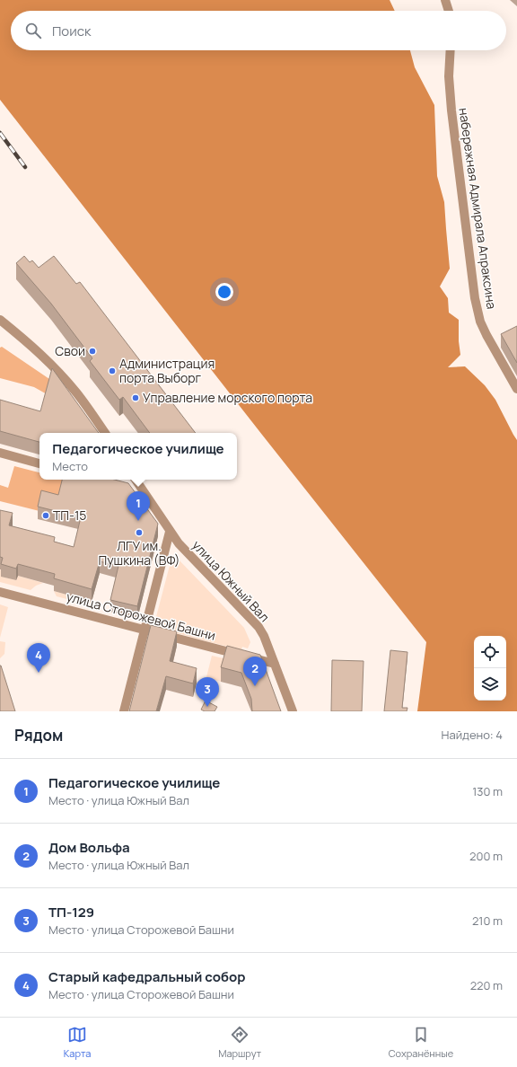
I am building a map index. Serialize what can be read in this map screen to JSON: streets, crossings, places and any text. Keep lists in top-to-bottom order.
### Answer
{
  "streets": {
    "street": ["набережная Адмирала Апраксина", "улица Южный Вал", "улица Сторожевой Башни"]
  },
  "crossings": [
    ["улица Южный Вал", "улица Сторожевой Башни"]
  ],
  "places": [
    "Свои",
    "Администрация порта Выборг",
    "Управление морского порта",
    "ТП-15",
    "ЛГУ им. Пушкина (ВФ)"
  ],
  "page": {
    "search": "Поиск",
    "popup": ["Педагогическое училище", "Место"],
    "pins": [
      "1",
      "4",
      "2",
      "3"
    ],
    "heading": ["Рядом", "Найдено: 4"],
    "list": [
      {
        "mark": "1",
        "name": "Педагогическое училище",
        "note": "Место · улица Южный Вал",
        "value": "130 m"
      },
      {
        "mark": "2",
        "name": "Дом Вольфа",
        "note": "Место · улица Южный Вал",
        "value": "200 m"
      },
      {
        "mark": "3",
        "name": "ТП-129",
        "note": "Место · улица Сторожевой Башни",
        "value": "210 m"
      },
      {
        "mark": "4",
        "name": "Старый кафедральный собор",
        "note": "Место · улица Сторожевой Башни",
        "value": "220 m"
      }
    ],
    "nav": ["Карта", "Маршрут", "Сохранённые"]
  }
}
